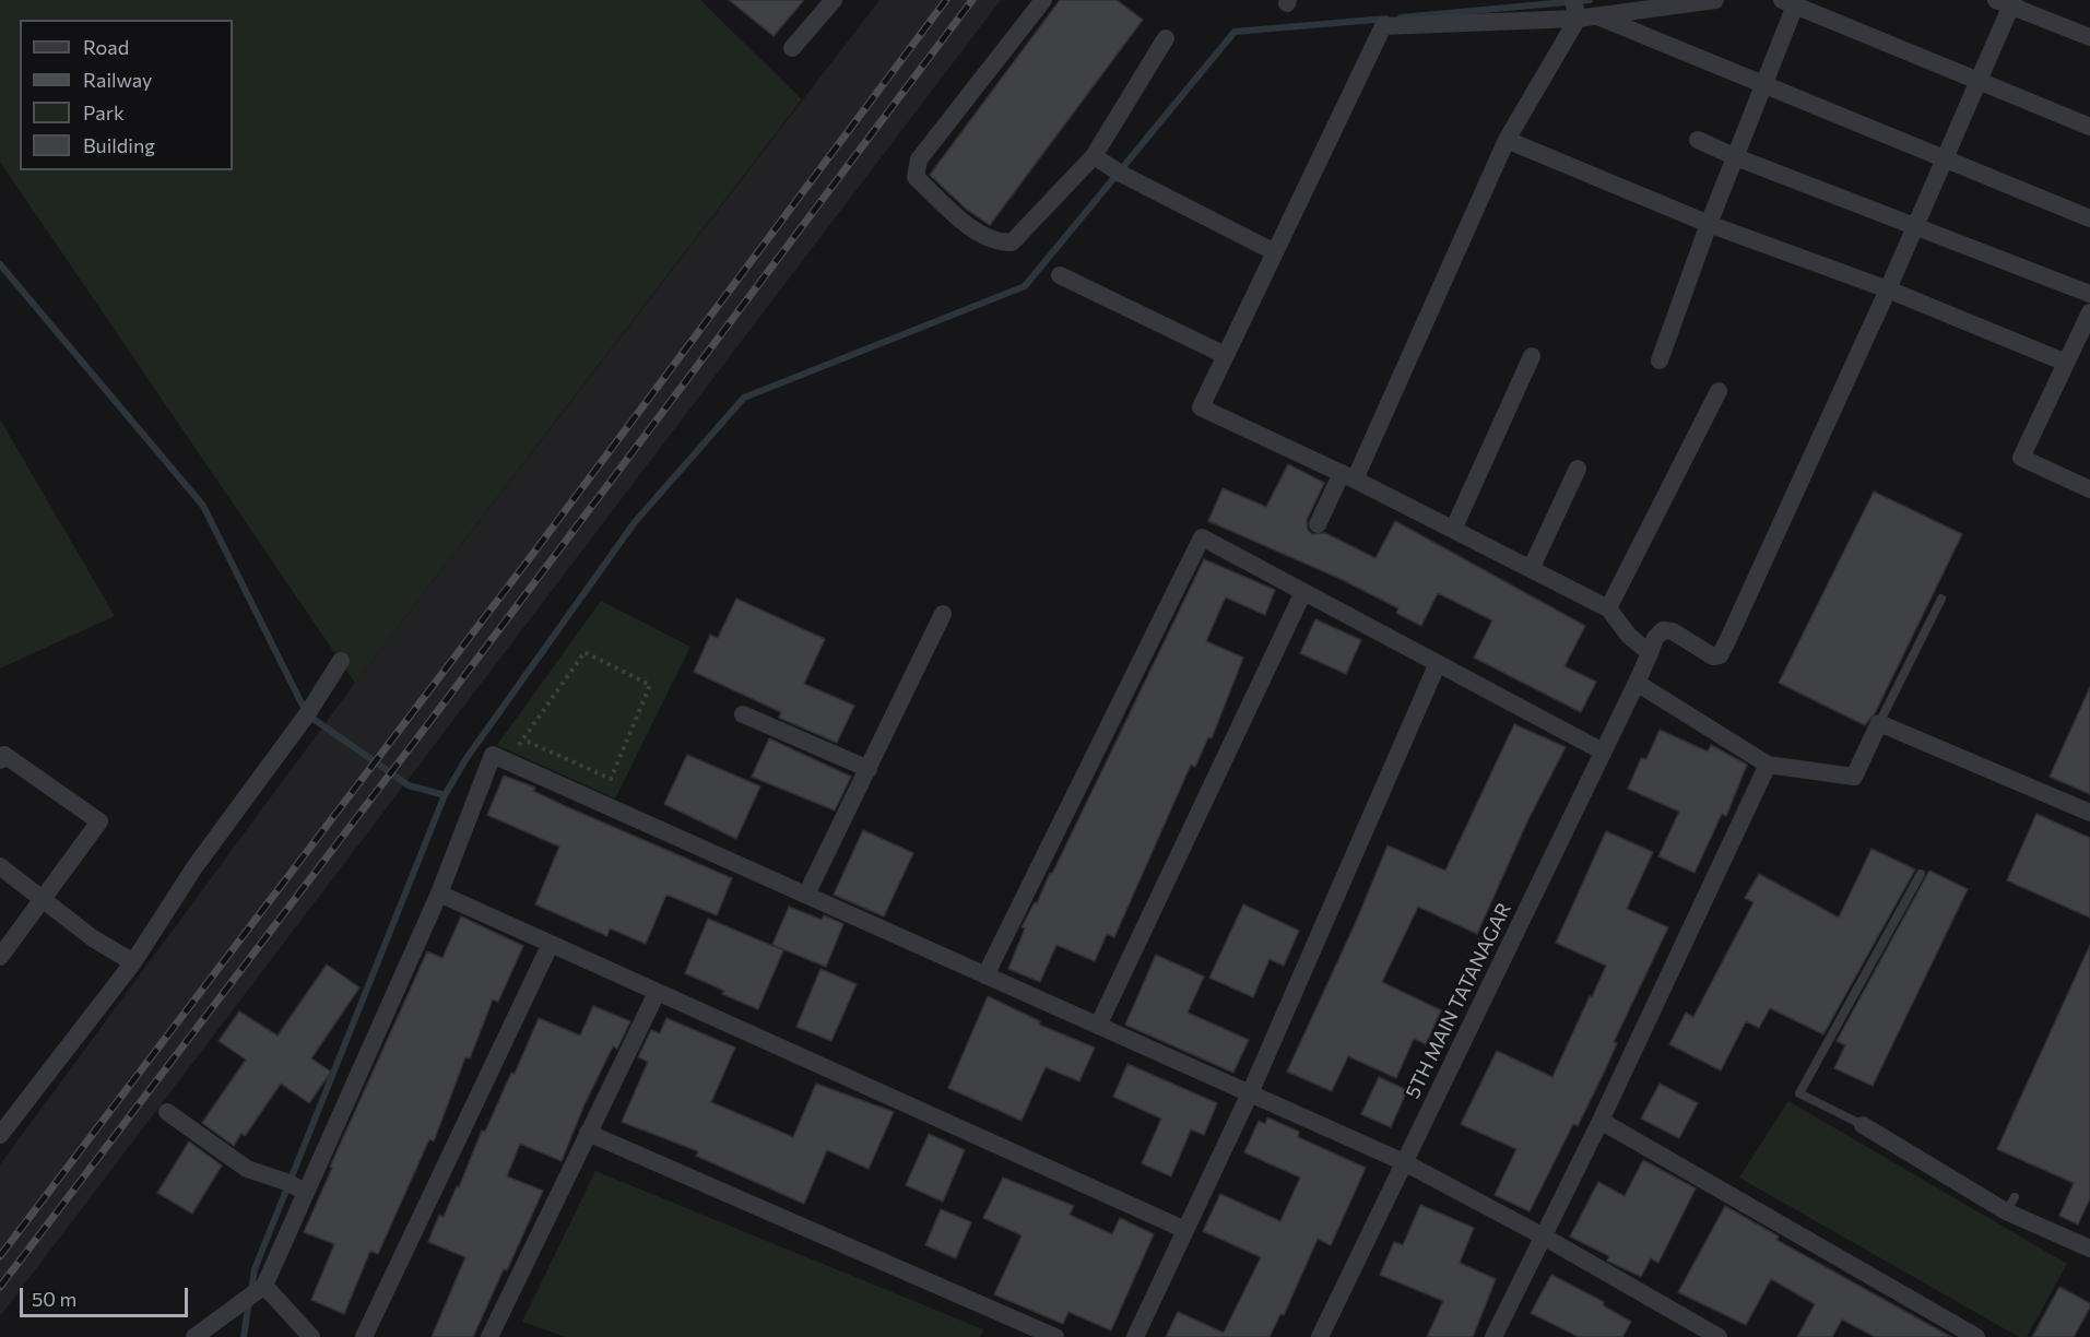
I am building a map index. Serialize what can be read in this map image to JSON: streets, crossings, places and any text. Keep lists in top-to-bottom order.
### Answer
{
  "streets": {
    "street": ["5TH MAIN TATANAGAR"]
  },
  "legend": [
    "Road",
    "Railway",
    "Park",
    "Building"
  ],
  "scale_bar": "50 m"
}
